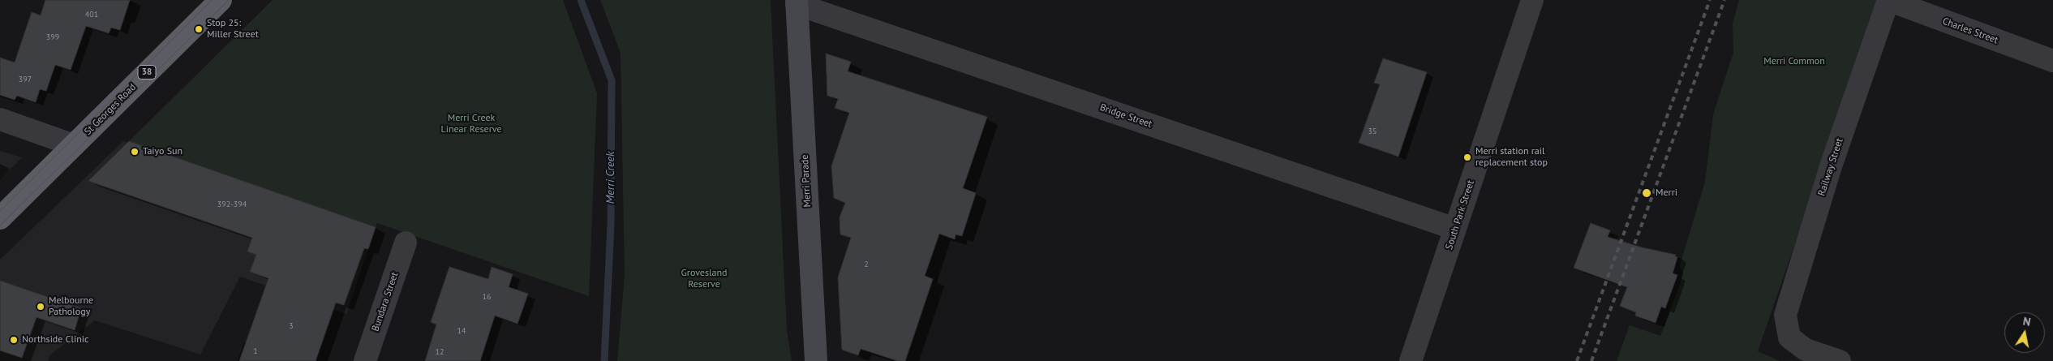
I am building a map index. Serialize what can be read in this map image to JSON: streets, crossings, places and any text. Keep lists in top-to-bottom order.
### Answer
{
  "streets": {
    "highway": ["38", "St Georges Road"],
    "main road": ["Merri Parade"],
    "street": [
      "Charles Street",
      "Bridge Street",
      "Railway Street",
      "South Park Street",
      "Bundara Street"
    ]
  },
  "crossings": [
    ["Charles Street", "Railway Street"],
    ["Bridge Street", "Merri Parade"],
    ["Bridge Street", "South Park Street"]
  ],
  "water": ["Merri Creek"],
  "parks": ["Merri Common", "Merri Creek Linear Reserve", "Grovesland Reserve"],
  "places": [
    "Stop 25: Miller Street",
    "Taiyo Sun",
    "Merri station rail replacement stop",
    "Merri",
    "Melbourne Pathology",
    "Northside Clinic"
  ],
  "house_numbers": [
    "401",
    "399",
    "397",
    "35",
    "392-394",
    "2",
    "16",
    "3",
    "14",
    "1",
    "12"
  ],
  "north": "top"
}
